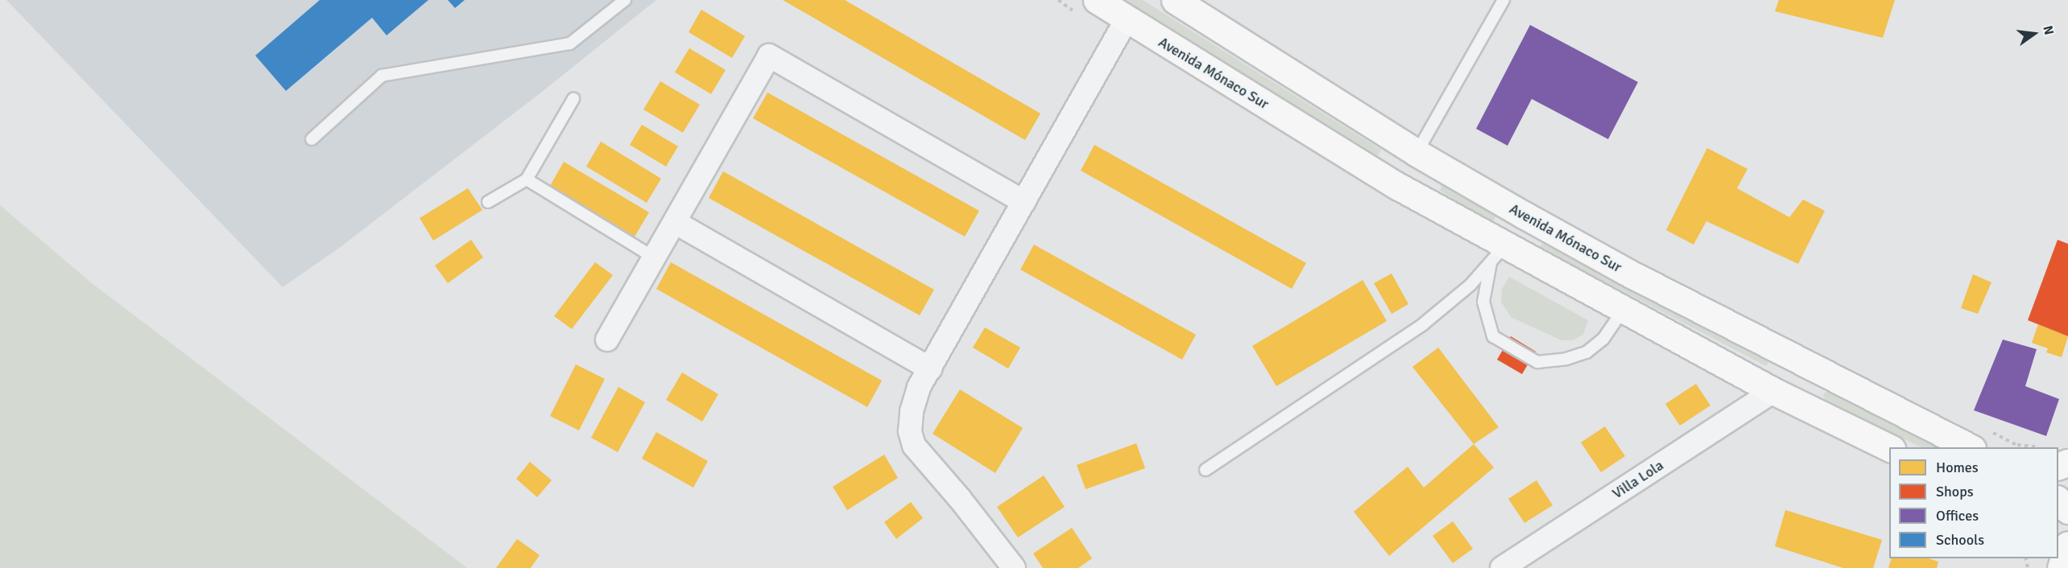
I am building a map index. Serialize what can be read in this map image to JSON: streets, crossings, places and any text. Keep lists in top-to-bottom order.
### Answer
{
  "streets": {
    "main road": ["Avenida Mónaco Sur"],
    "street": ["Villa Lola"]
  },
  "crossings": [
    ["Avenida Mónaco Sur", "Villa Lola"]
  ],
  "legend": [
    "Homes",
    "Shops",
    "Offices",
    "Schools"
  ],
  "north": "right"
}
